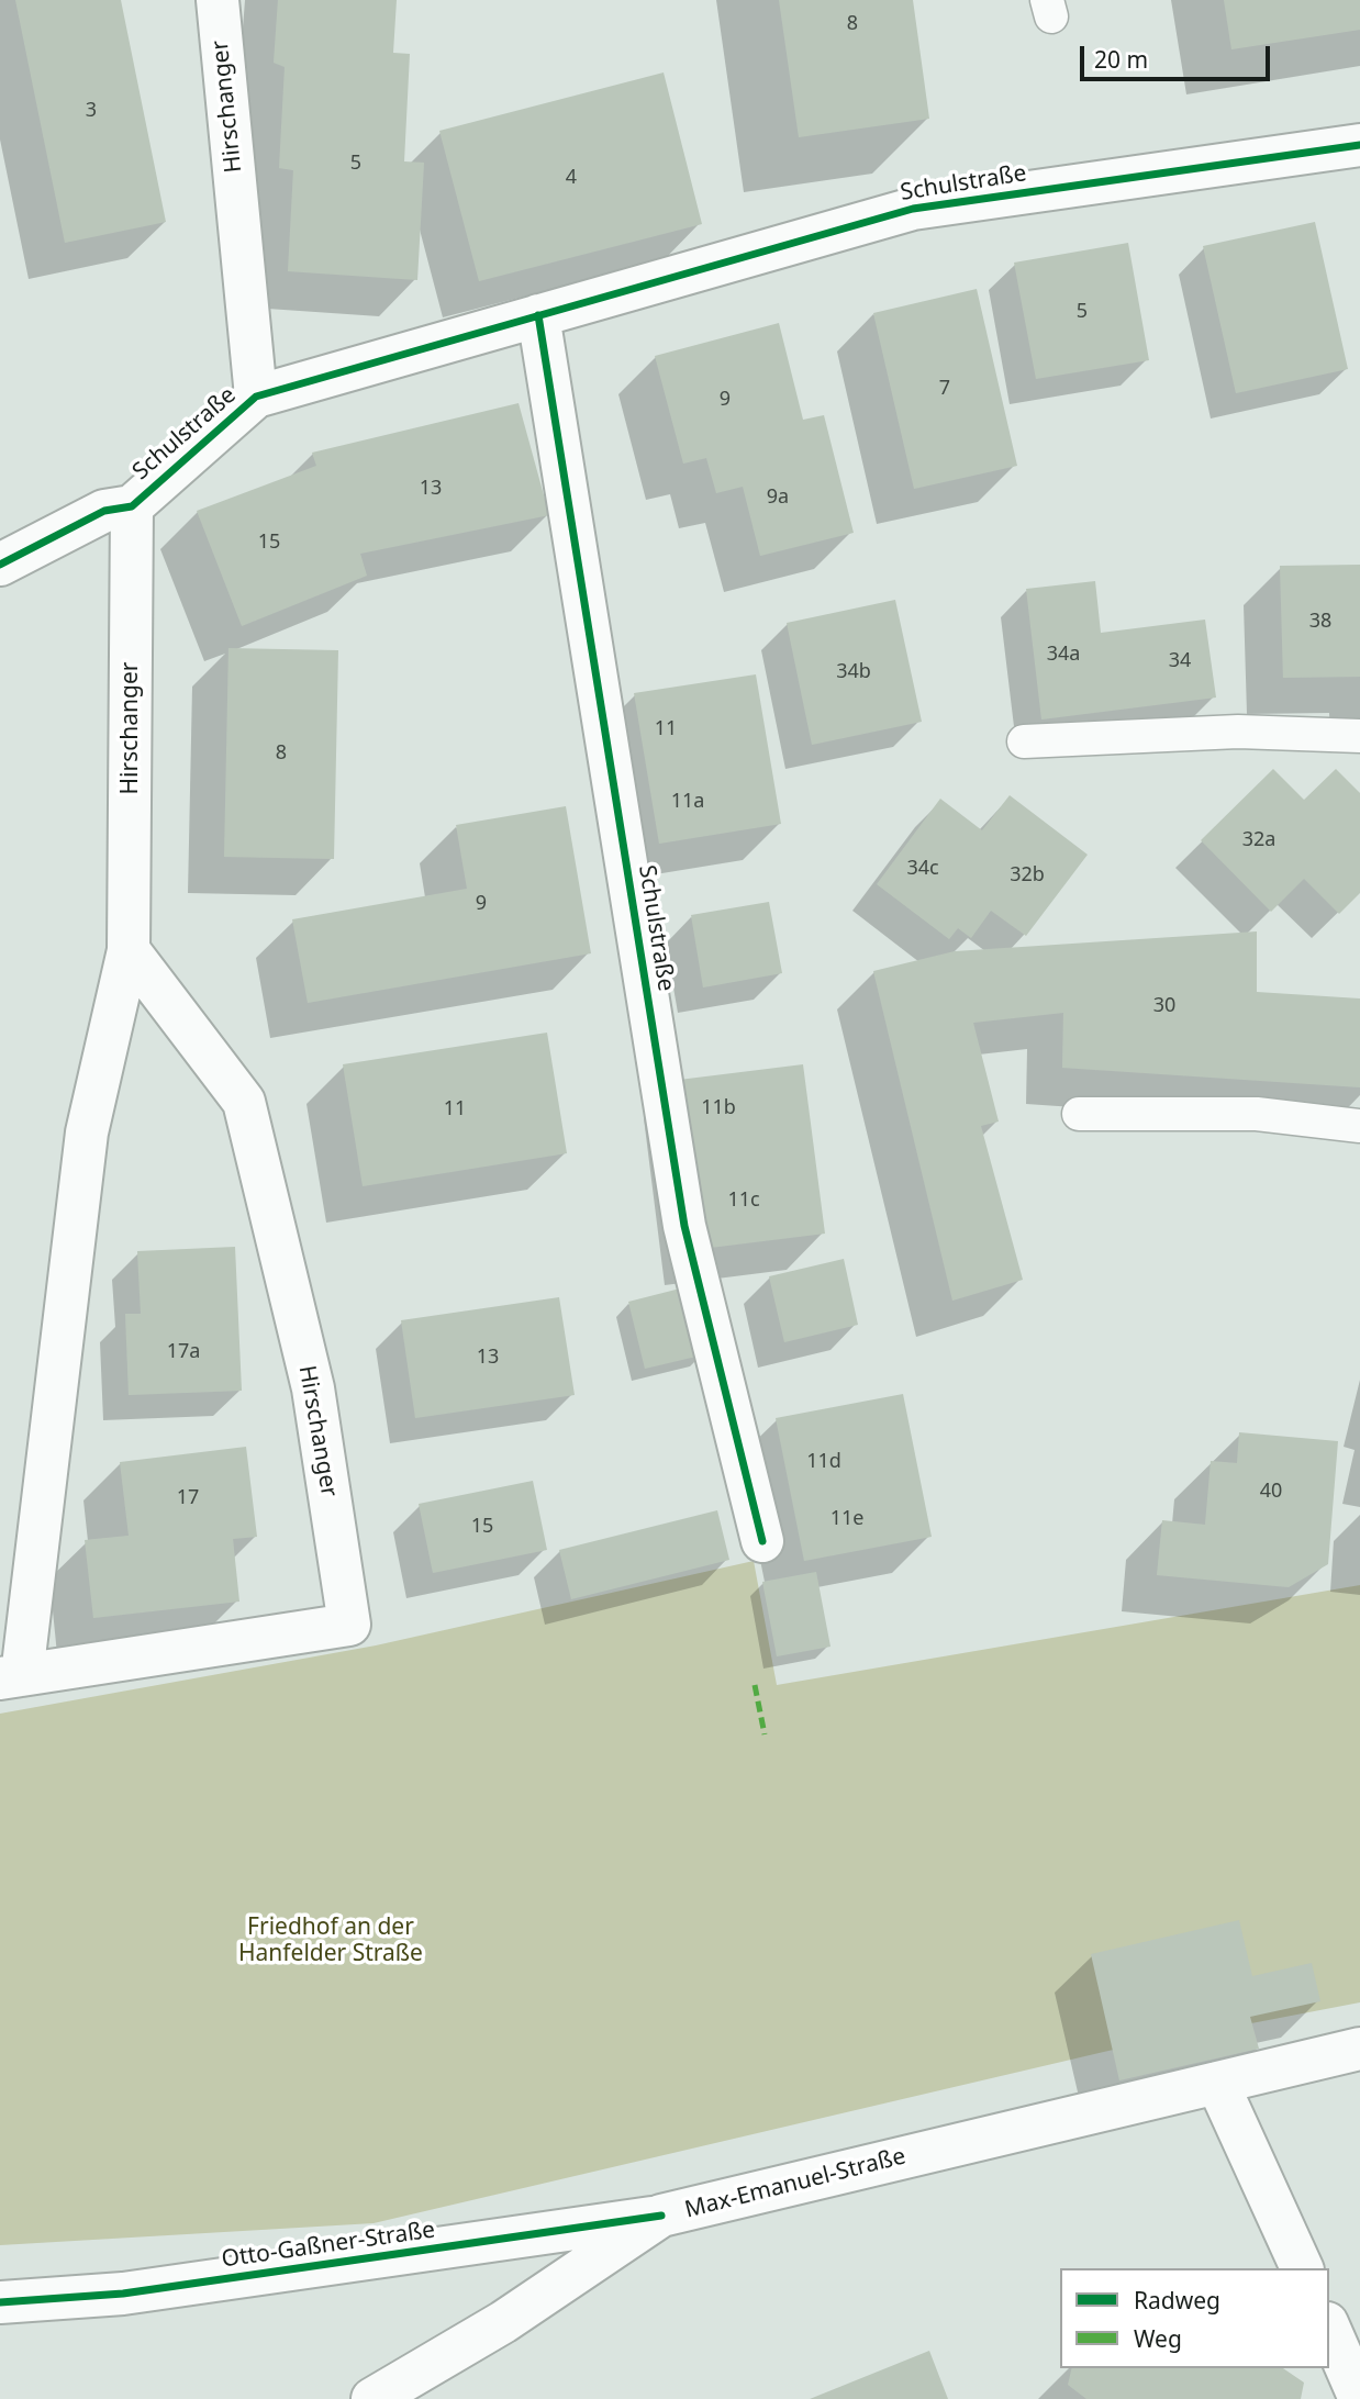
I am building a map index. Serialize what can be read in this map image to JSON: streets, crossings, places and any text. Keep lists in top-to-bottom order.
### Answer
{
  "streets": {
    "street": [
      "Hirschanger",
      "Schulstraße",
      "Max-Emanuel-Straße",
      "Otto-Gaßner-Straße"
    ]
  },
  "crossings": [
    ["Hirschanger", "Schulstraße"],
    ["Max-Emanuel-Straße", "Otto-Gaßner-Straße"]
  ],
  "parks": ["Friedhof an der Hanfelder Straße"],
  "house_numbers": [
    "8",
    "3",
    "5",
    "4",
    "5",
    "7",
    "9",
    "13",
    "9a",
    "15",
    "38",
    "34a",
    "34",
    "34b",
    "11",
    "8",
    "11a",
    "32a",
    "34c",
    "32b",
    "9",
    "30",
    "11b",
    "11",
    "11c",
    "17a",
    "13",
    "11d",
    "40",
    "17",
    "11e",
    "15"
  ],
  "legend": ["Radweg", "Weg"],
  "scale_bar": "20 m"
}
